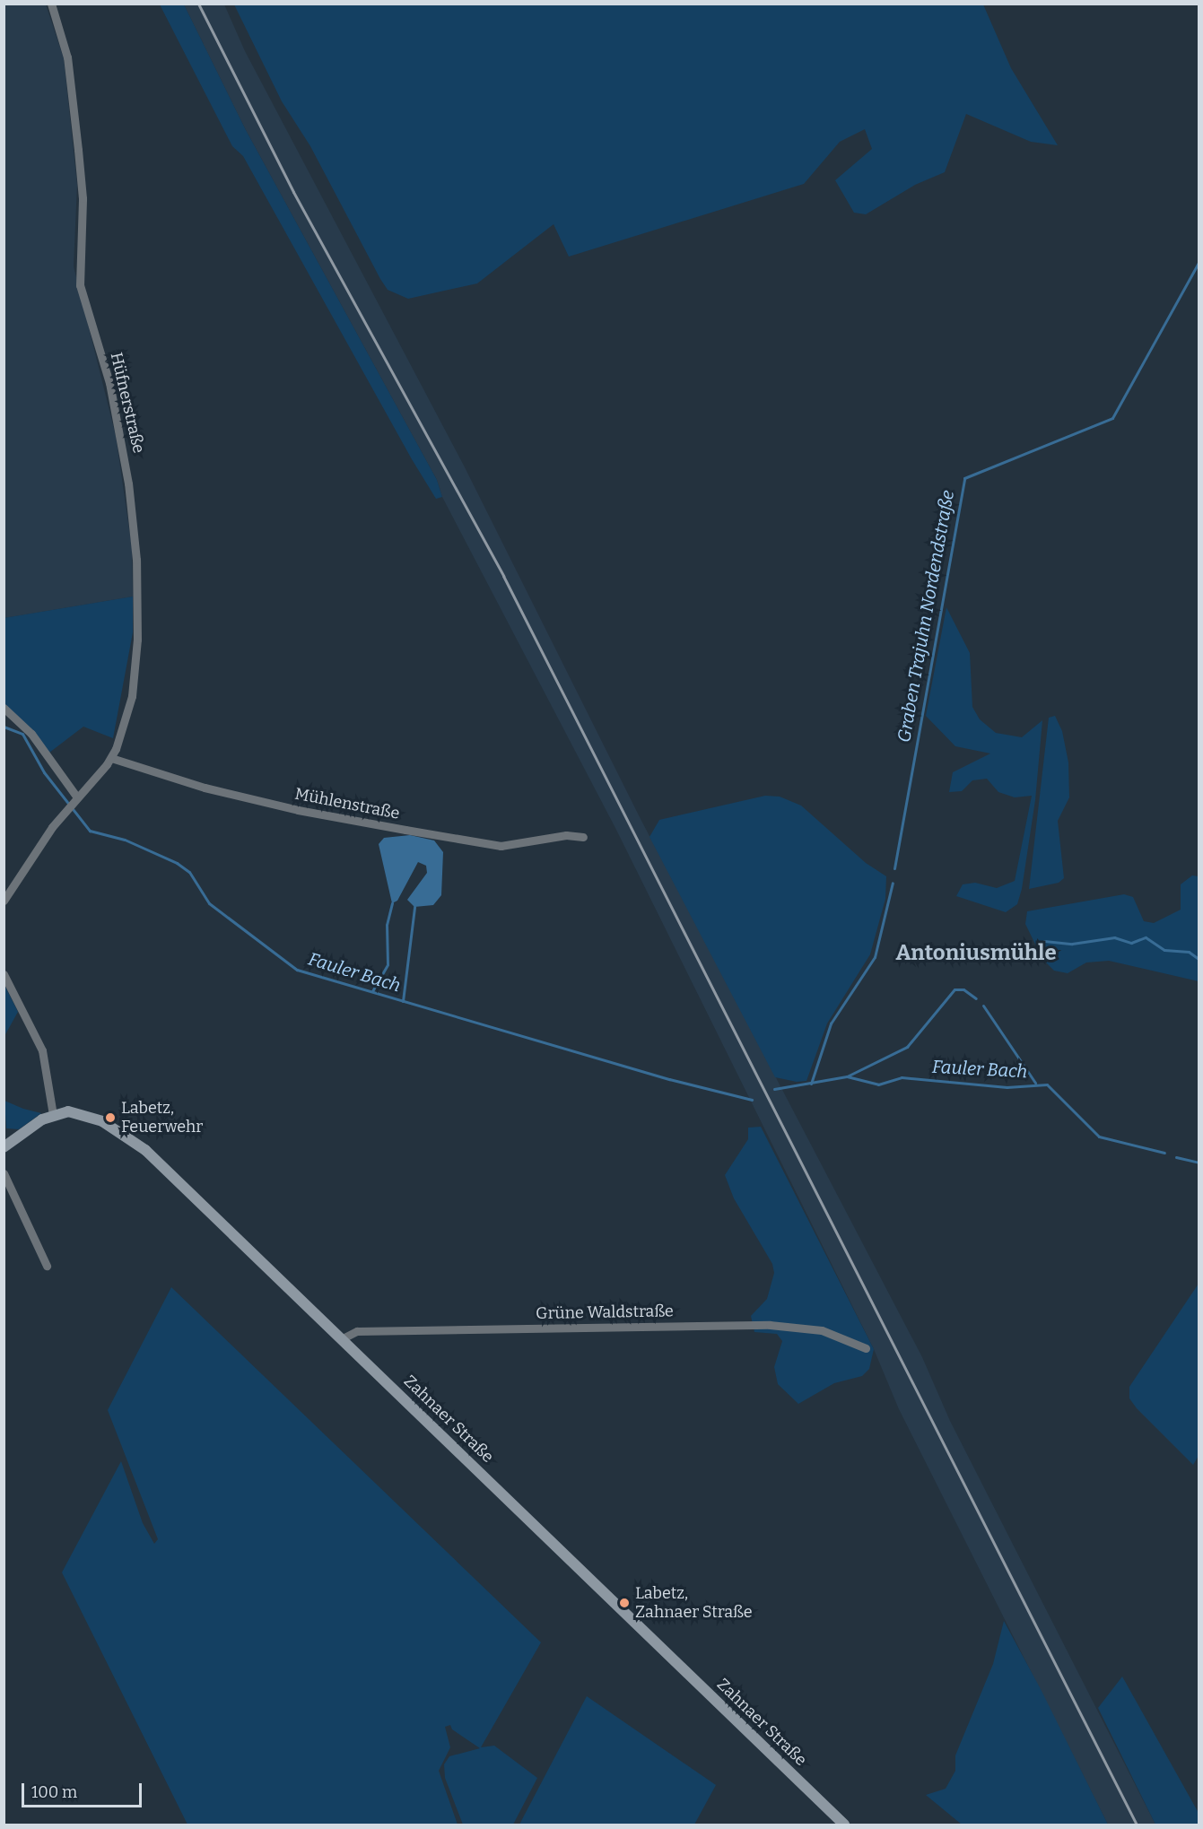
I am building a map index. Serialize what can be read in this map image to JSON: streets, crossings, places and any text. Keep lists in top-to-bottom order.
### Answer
{
  "streets": {
    "main road": ["Zahnaer Straße"],
    "street": ["Hüfnerstraße", "Mühlenstraße", "Grüne Waldstraße"]
  },
  "crossings": [
    ["Hüfnerstraße", "Mühlenstraße"],
    ["Grüne Waldstraße", "Zahnaer Straße"]
  ],
  "districts": ["Antoniusmühle"],
  "water": ["Graben Trajuhn Nordendstraße", "Fauler Bach"],
  "places": ["Labetz, Feuerwehr", "Labetz, Zahnaer Straße"],
  "scale_bar": "100 m"
}
